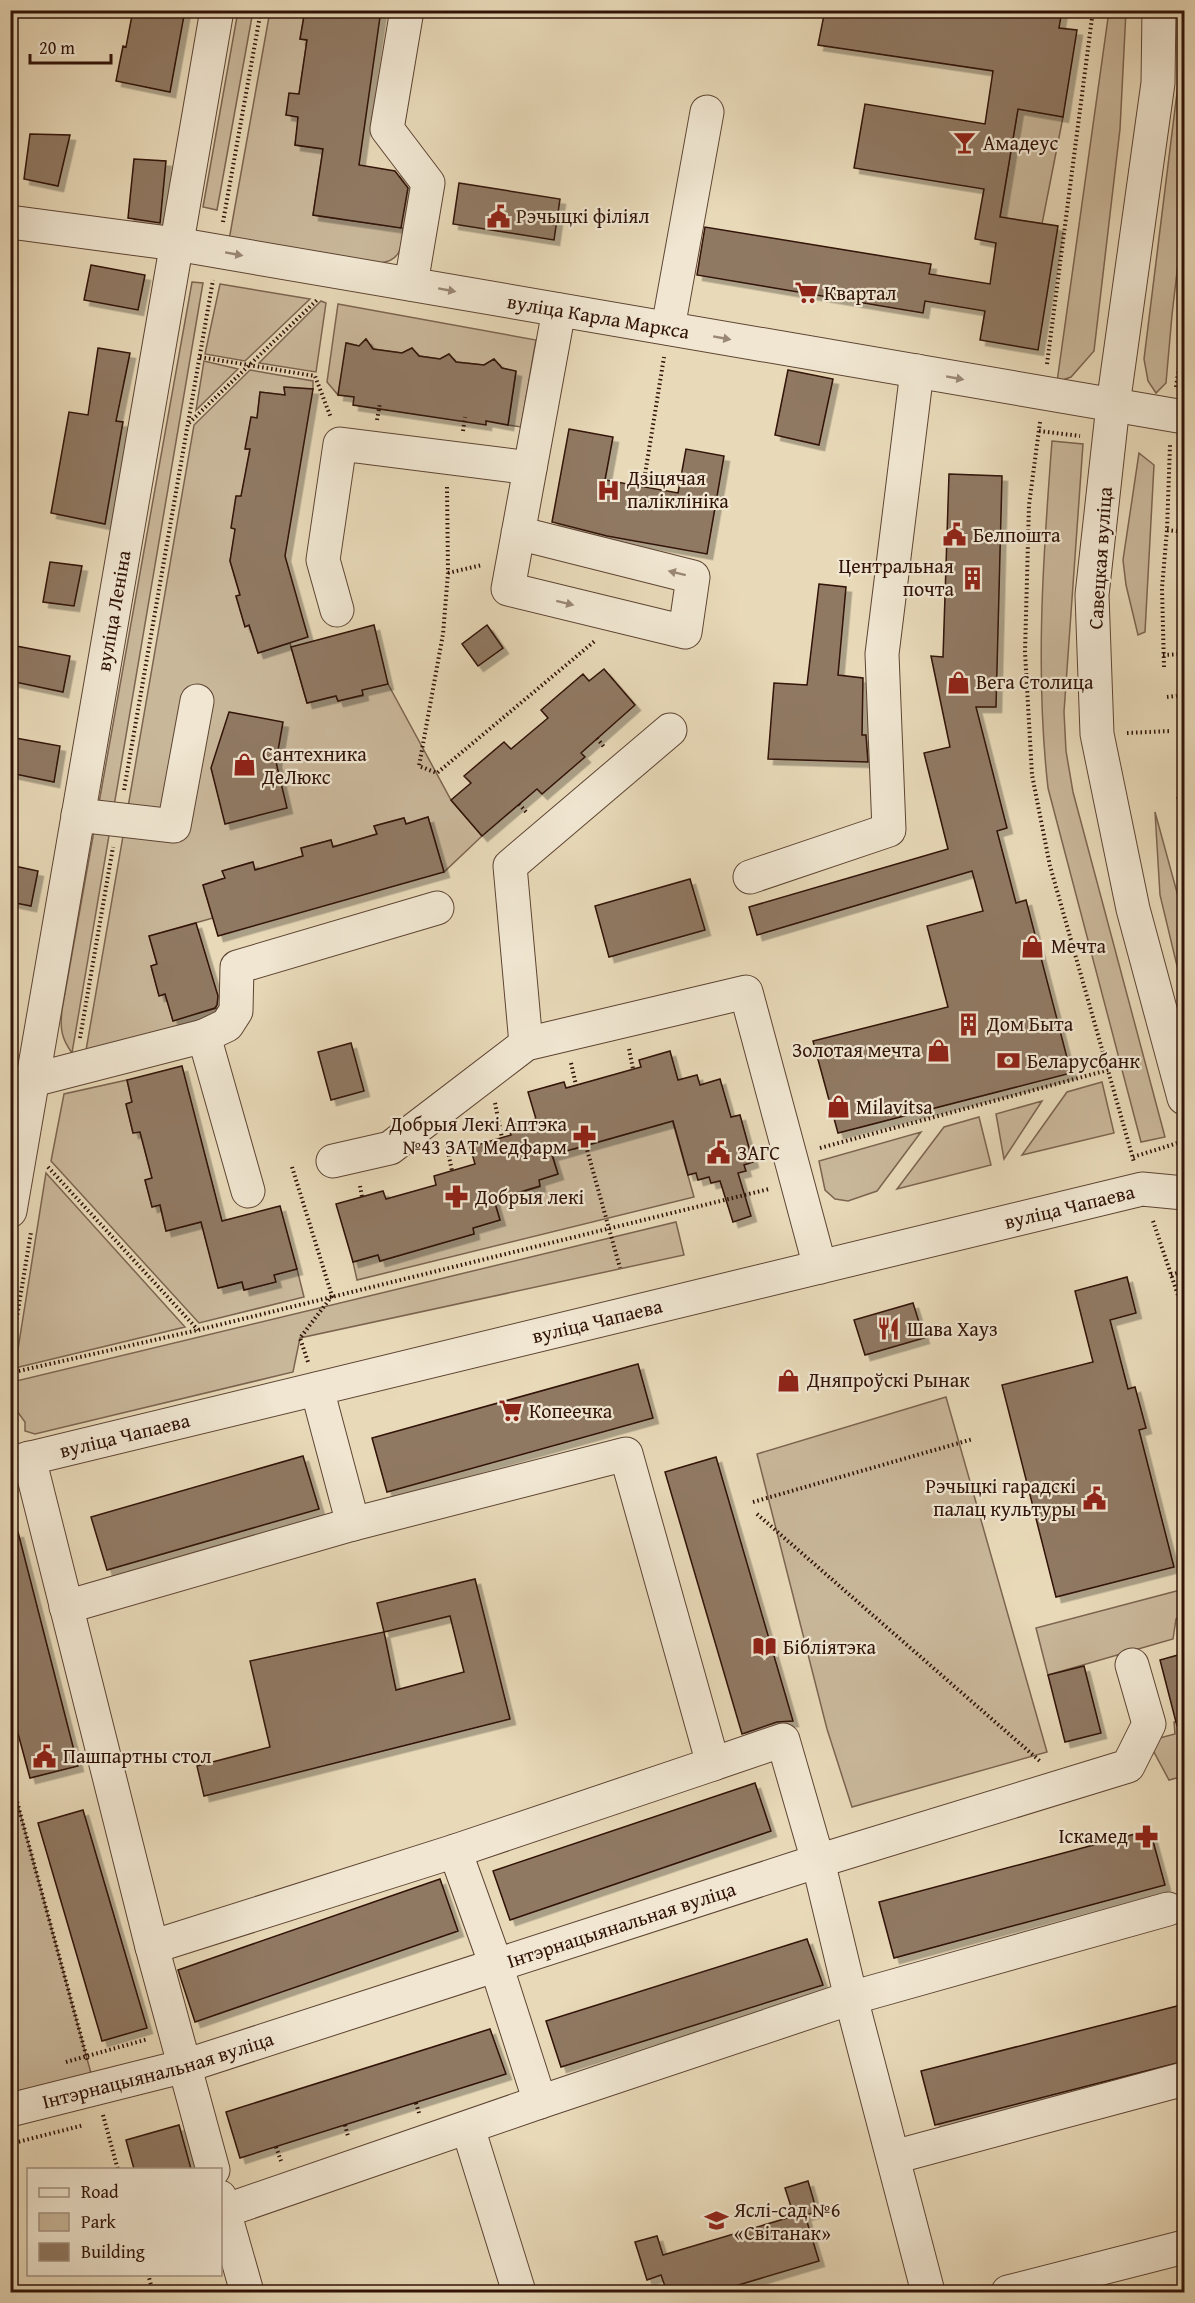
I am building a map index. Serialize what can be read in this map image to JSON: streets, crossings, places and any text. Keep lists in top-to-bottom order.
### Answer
{
  "streets": {
    "street": [
      "вуліца Карла Маркса",
      "Савецкая вуліца",
      "вуліца Леніна",
      "вуліца Чапаева",
      "Інтэрнацыянальная вуліца"
    ]
  },
  "crossings": [
    ["вуліца Карла Маркса", "Савецкая вуліца"],
    ["вуліца Карла Маркса", "вуліца Леніна"]
  ],
  "one_way": ["вуліца Карла Маркса"],
  "places": {
    "bar": ["Амадеус"],
    "public building": [
      "Рэчыцкі філіял",
      "Белпошта",
      "ЗАГС",
      "Рэчыцкі гарадскі палац культуры",
      "Пашпартны стол"
    ],
    "supermarket": ["Квартал", "Копеечка"],
    "hospital": ["Дзіцячая паліклініка"],
    "building": ["Центральная почта", "Дом Быта"],
    "shop": [
      "Вега Столица",
      "Сантехника ДеЛюкс",
      "Мечта",
      "Золотая мечта",
      "Milavitsa",
      "Дняпроўскі Рынак"
    ],
    "bank": ["Беларусбанк"],
    "pharmacy": ["Добрыя Лекі Аптэка №43 ЗАТ Медфарм", "Добрыя лекі", "Іскамед"],
    "restaurant": ["Шава Хауз"],
    "library": ["Бібліятэка"],
    "school or university": ["Яслі-сад №6 «Світанак»"]
  },
  "legend": ["Road", "Park", "Building"],
  "scale_bar": "20 m"
}
